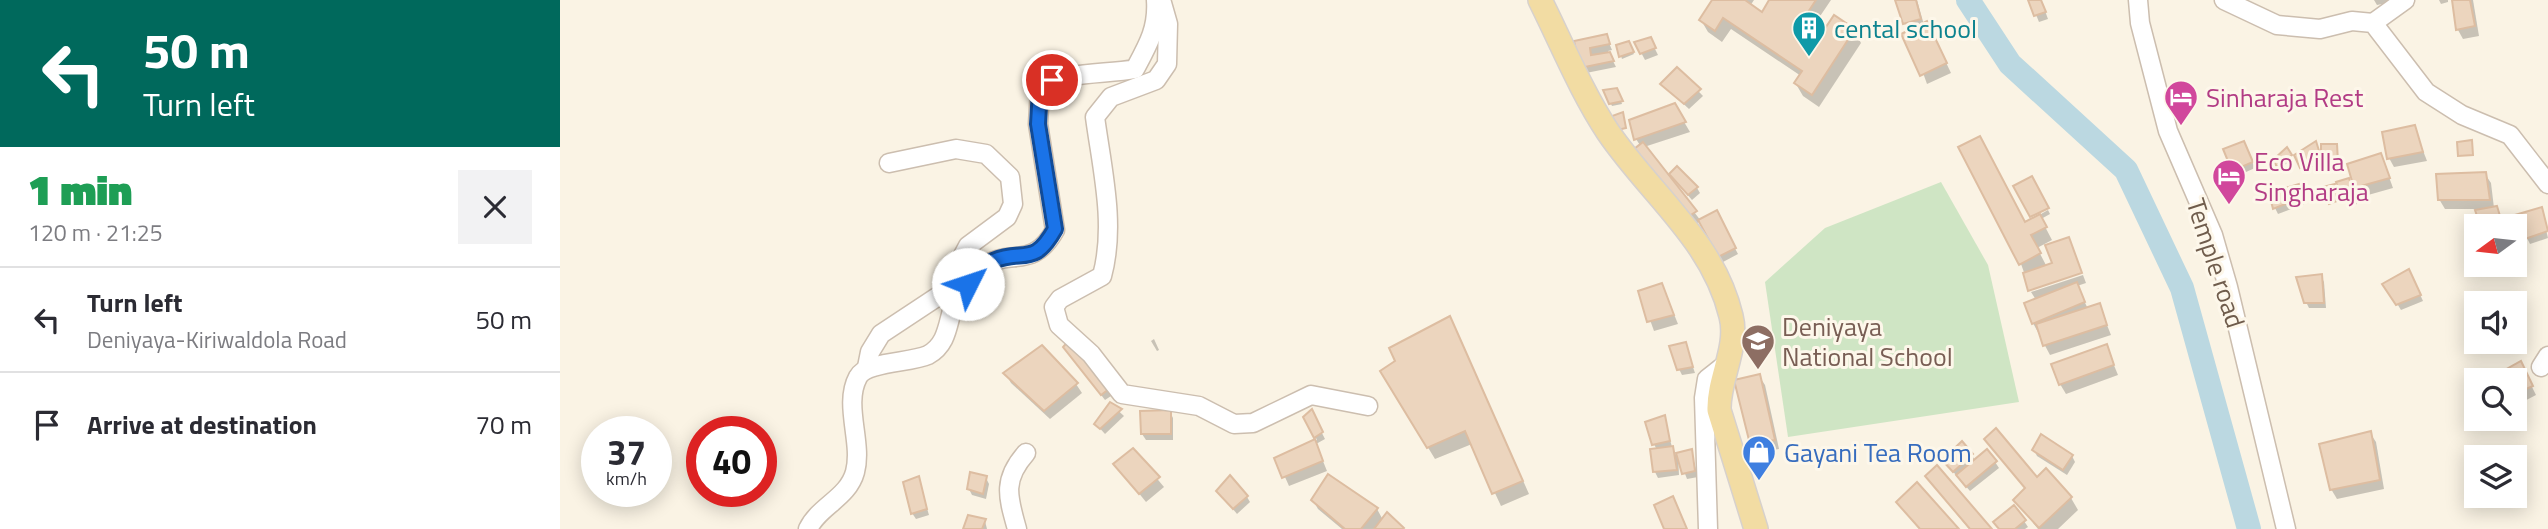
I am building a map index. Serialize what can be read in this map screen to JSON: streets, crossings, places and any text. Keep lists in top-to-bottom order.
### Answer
{
  "streets": {
    "street": ["Temple road"]
  },
  "places": {
    "building": ["cental school"],
    "hotel": ["Sinharaja Rest", "Eco Villa Singharaja"],
    "school or university": ["Deniyaya National School"],
    "shop": ["Gayani Tea Room"]
  },
  "north": "left",
  "page": {
    "turn": ["50 m", "Turn left"],
    "heading": ["1 min", "120 m · 21:25"],
    "list": [
      {
        "name": "Turn left",
        "note": "Deniyaya-Kiriwaldola Road",
        "value": "50 m"
      },
      {
        "name": "Arrive at destination",
        "value": "70 m"
      }
    ],
    "speed": "37 km/h",
    "limit": "40"
  }
}
